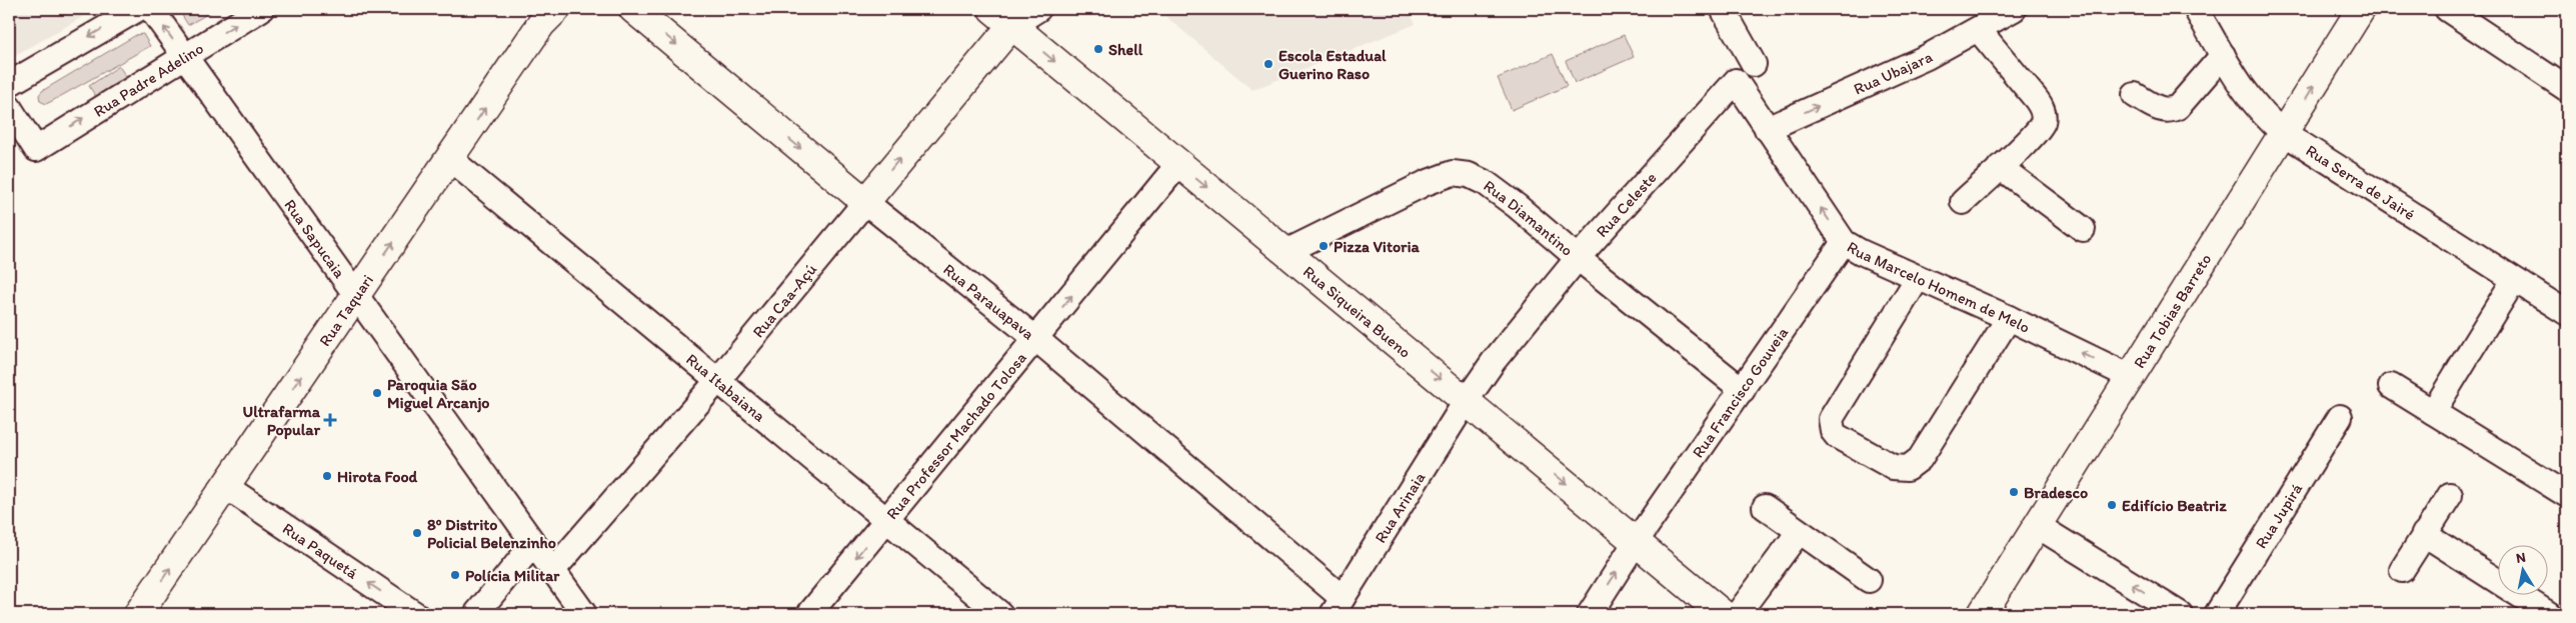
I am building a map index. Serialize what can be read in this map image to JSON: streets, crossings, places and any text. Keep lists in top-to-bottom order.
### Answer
{
  "streets": {
    "main road": [
      "Rua Caa-Açú",
      "Rua Parauapava",
      "Rua Taquari",
      "Rua Siqueira Bueno",
      "Rua Tobias Barreto"
    ],
    "street": [
      "Rua Ubajara",
      "Rua Padre Adelino",
      "Rua Serra de Jairé",
      "Rua Celeste",
      "Rua Diamantino",
      "Rua Sapucaia",
      "Rua Marcelo Homem de Melo",
      "Rua Itabaiana",
      "Rua Francisco Gouveia",
      "Rua Professor Machado Tolosa",
      "Rua Arinaia",
      "Rua Jupirá",
      "Rua Paquetá"
    ]
  },
  "crossings": [
    ["Rua Ubajara", "Rua Celeste"],
    ["Rua Ubajara", "Rua Marcelo Homem de Melo"],
    ["Rua Padre Adelino", "Rua Sapucaia"],
    ["Rua Serra de Jairé", "Rua Tobias Barreto"],
    ["Rua Celeste", "Rua Diamantino"],
    ["Rua Celeste", "Rua Marcelo Homem de Melo"],
    ["Rua Celeste", "Rua Siqueira Bueno"],
    ["Rua Celeste", "Rua Arinaia"],
    ["Rua Diamantino", "Rua Siqueira Bueno"],
    ["Rua Diamantino", "Rua Francisco Gouveia"],
    ["Rua Sapucaia", "Rua Caa-Açú"],
    ["Rua Sapucaia", "Rua Taquari"],
    ["Rua Marcelo Homem de Melo", "Rua Tobias Barreto"],
    ["Rua Marcelo Homem de Melo", "Rua Francisco Gouveia"],
    ["Rua Caa-Açú", "Rua Parauapava"],
    ["Rua Caa-Açú", "Rua Siqueira Bueno"],
    ["Rua Caa-Açú", "Rua Itabaiana"],
    ["Rua Parauapava", "Rua Professor Machado Tolosa"],
    ["Rua Parauapava", "Rua Arinaia"],
    ["Rua Taquari", "Rua Itabaiana"],
    ["Rua Taquari", "Rua Paquetá"],
    ["Rua Siqueira Bueno", "Rua Francisco Gouveia"],
    ["Rua Siqueira Bueno", "Rua Professor Machado Tolosa"],
    ["Rua Siqueira Bueno", "Rua Arinaia"],
    ["Rua Itabaiana", "Rua Professor Machado Tolosa"]
  ],
  "one_way": [
    "Rua Ubajara",
    "Rua Padre Adelino",
    "Rua Marcelo Homem de Melo",
    "Rua Taquari",
    "Rua Siqueira Bueno",
    "Rua Paquetá"
  ],
  "places": {
    "other": [
      "Shell",
      "Escola Estadual Guerino Raso",
      "Pizza Vitoria",
      "Paroquia São Miguel Arcanjo",
      "Hirota Food",
      "Bradesco",
      "Edifício Beatriz",
      "8º Distrito Policial Belenzinho",
      "Polícia Militar"
    ],
    "health": ["Ultrafarma Popular"]
  },
  "north": "top"
}
